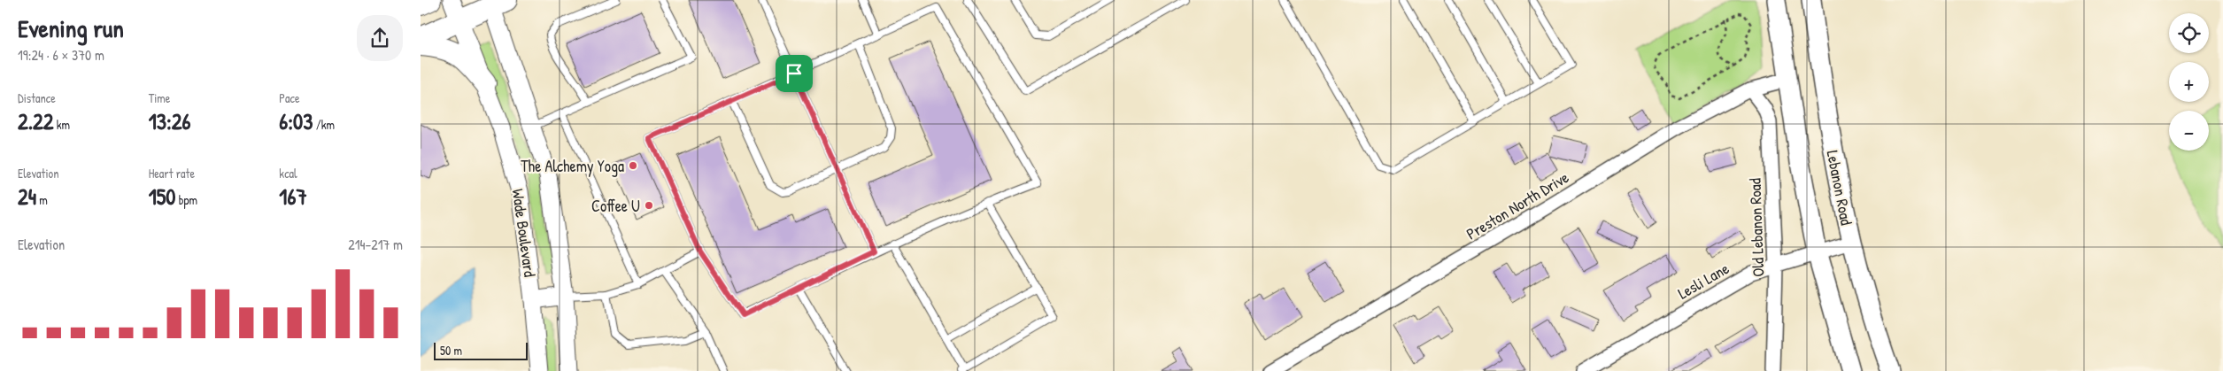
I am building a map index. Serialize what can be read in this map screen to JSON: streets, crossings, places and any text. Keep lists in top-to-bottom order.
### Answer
{
  "streets": {
    "main road": ["Lebanon Road"],
    "street": [
      "Preston North Drive",
      "Old Lebanon Road",
      "Wade Boulevard",
      "Lesli Lane"
    ]
  },
  "crossings": [
    ["Lebanon Road", "Lesli Lane"],
    ["Preston North Drive", "Old Lebanon Road"],
    ["Old Lebanon Road", "Lesli Lane"]
  ],
  "places": ["The Alchemy Yoga", "Coffee U"],
  "scale_bar": "50 m",
  "page": {
    "heading": ["Evening run", "19:24 · 6 × 370 m"],
    "map_buttons": ["+", "−"],
    "stats": [
      ["Distance", "2.22 km"],
      ["Time", "13:26"],
      ["Pace", "6:03 /km"],
      ["Elevation", "24 m"],
      ["Heart rate", "150 bpm"],
      ["kcal", "167"]
    ],
    "chart": ["Elevation", "214–217 m"],
    "scale": "50 m"
  }
}
